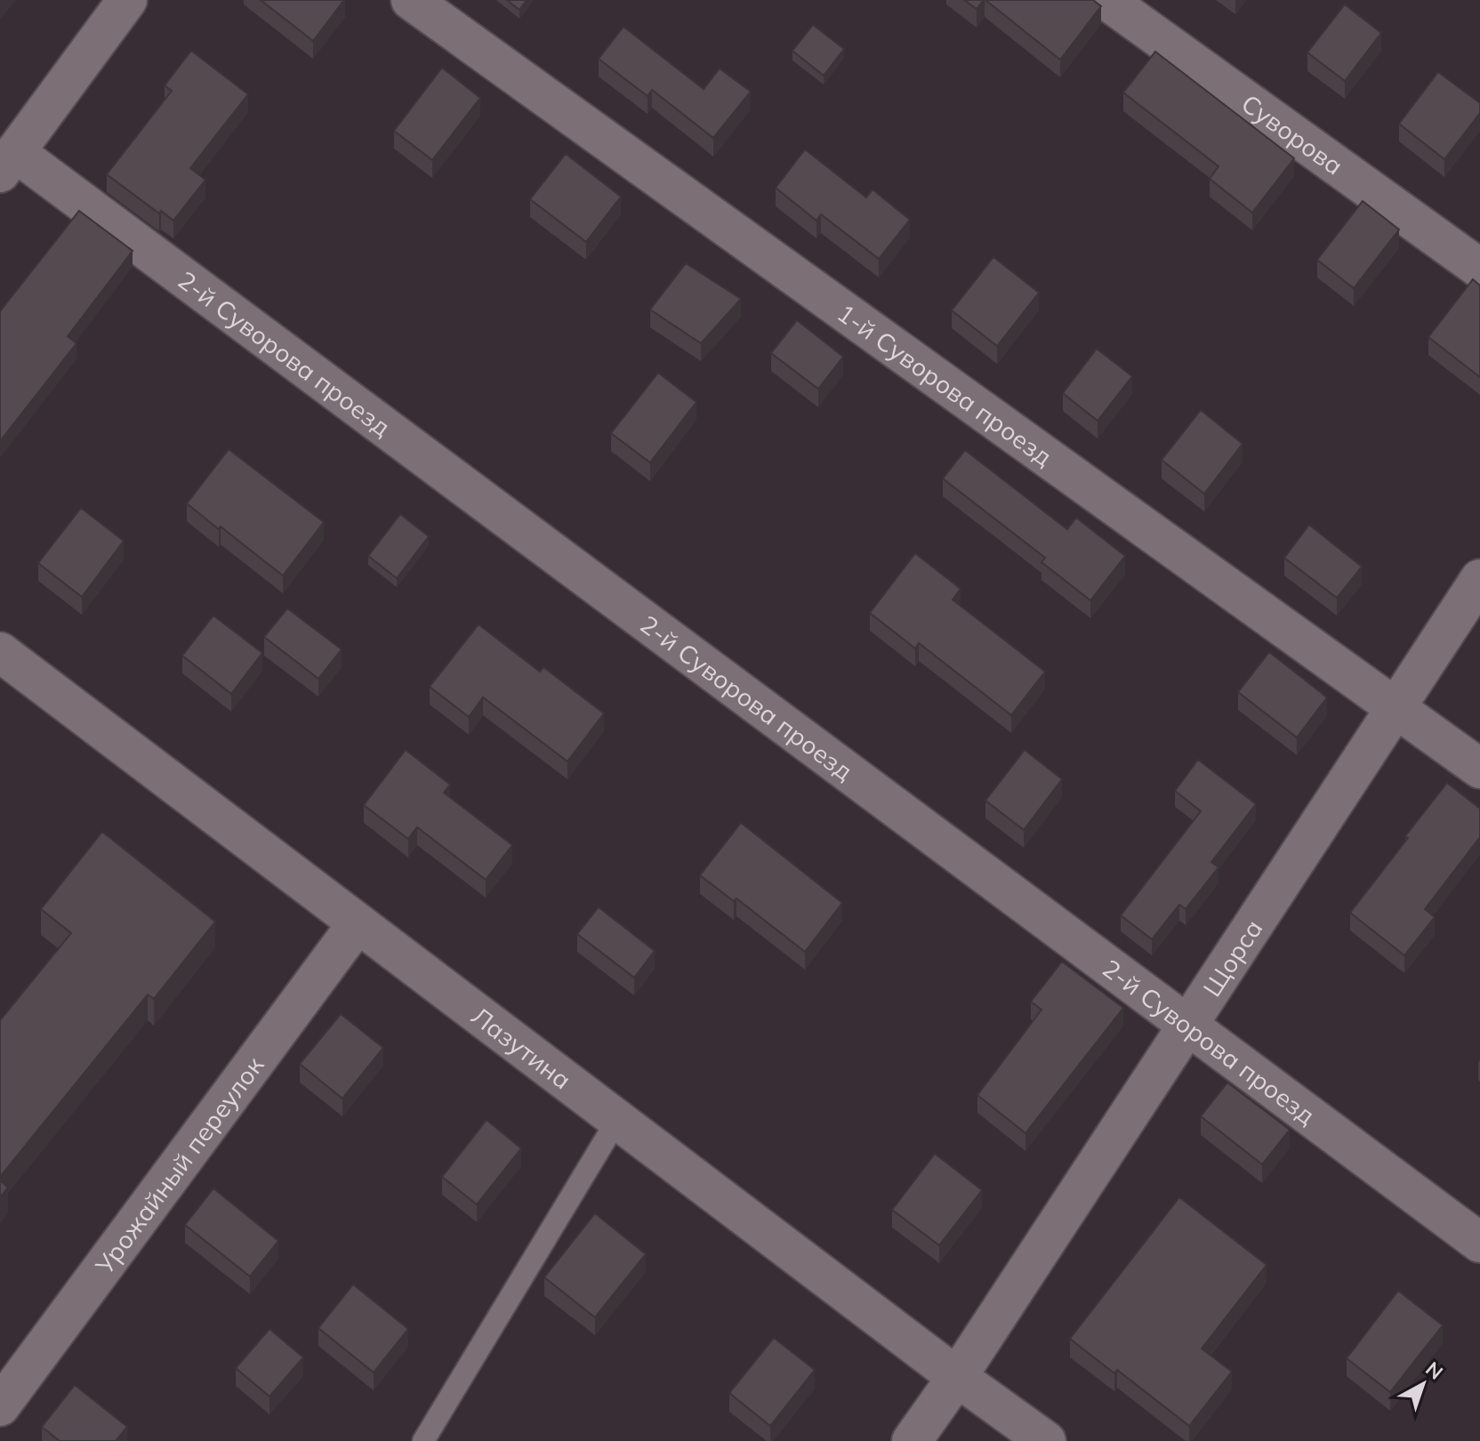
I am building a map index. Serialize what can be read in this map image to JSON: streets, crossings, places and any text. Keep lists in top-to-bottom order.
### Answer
{
  "streets": {
    "street": [
      "Суворова",
      "2-й Суворова проезд",
      "1-й Суворова проезд",
      "Щорса",
      "Лазутина",
      "Урожайный переулок"
    ]
  },
  "crossings": [
    ["2-й Суворова проезд", "Щорса"],
    ["1-й Суворова проезд", "Щорса"],
    ["Щорса", "Лазутина"],
    ["Лазутина", "Урожайный переулок"]
  ],
  "north": "top right"
}
